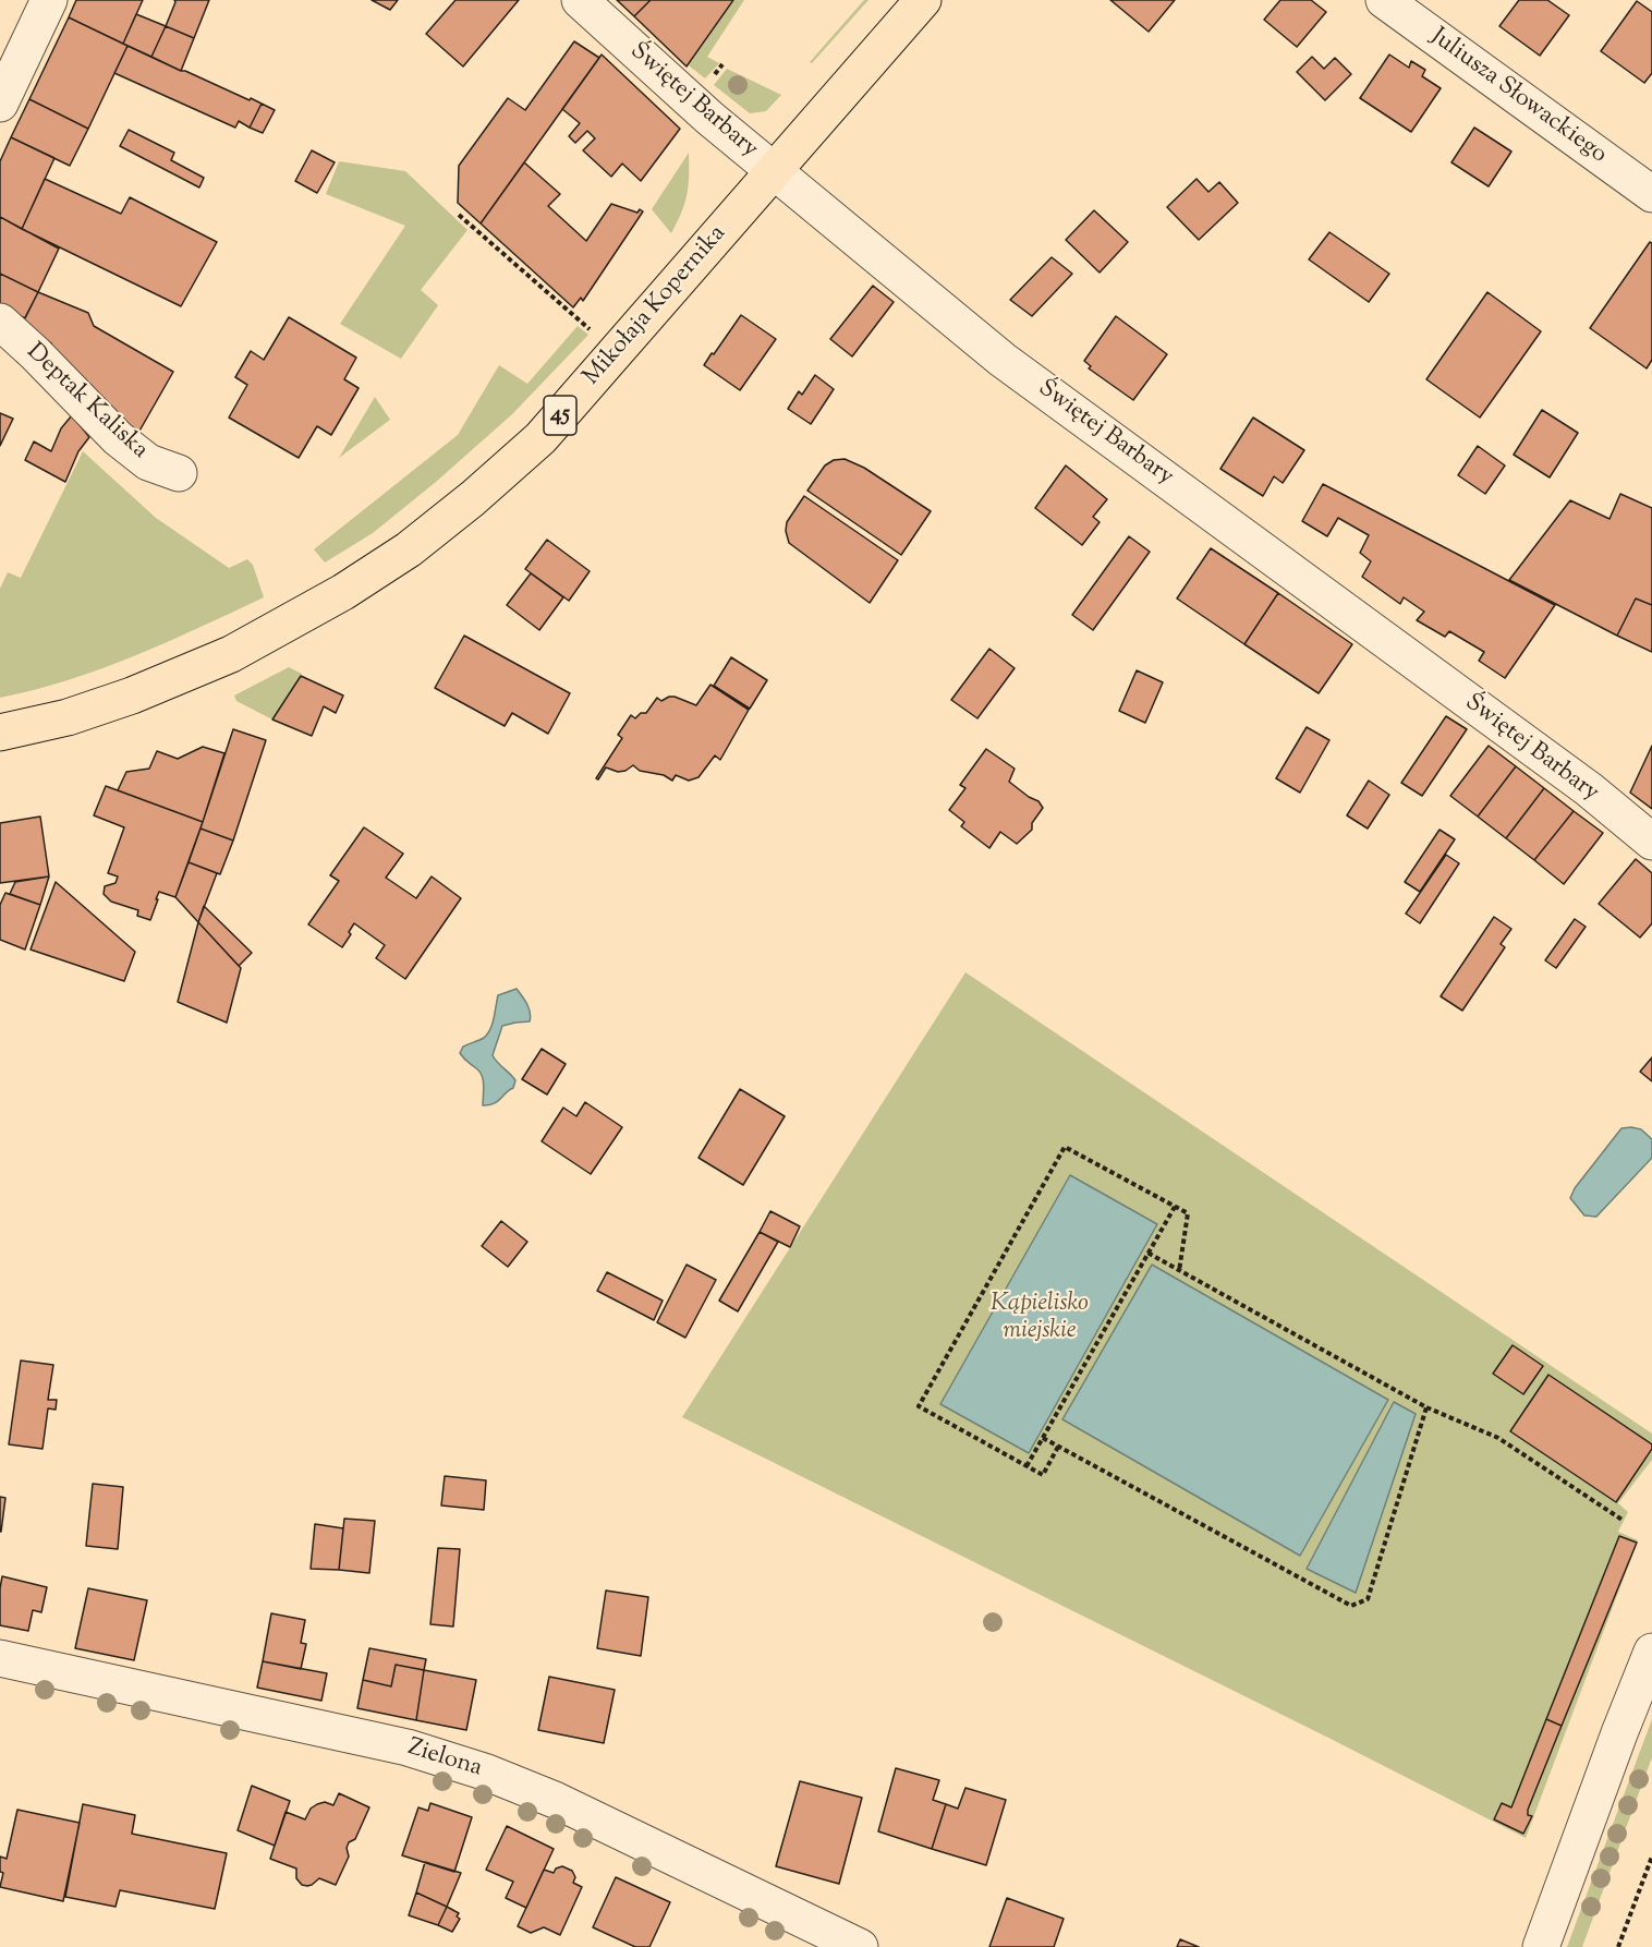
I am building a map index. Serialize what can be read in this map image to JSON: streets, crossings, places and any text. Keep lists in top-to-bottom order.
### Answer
{
  "streets": {
    "main road": ["Mikołaja Kopernika", "45"],
    "street": [
      "Juliusza Słowackiego",
      "Świętej Barbary",
      "Deptak Kaliska",
      "Zielona"
    ]
  },
  "crossings": [
    ["Świętej Barbary", "Mikołaja Kopernika"]
  ],
  "parks": ["Kąpielisko miejskie"]
}
